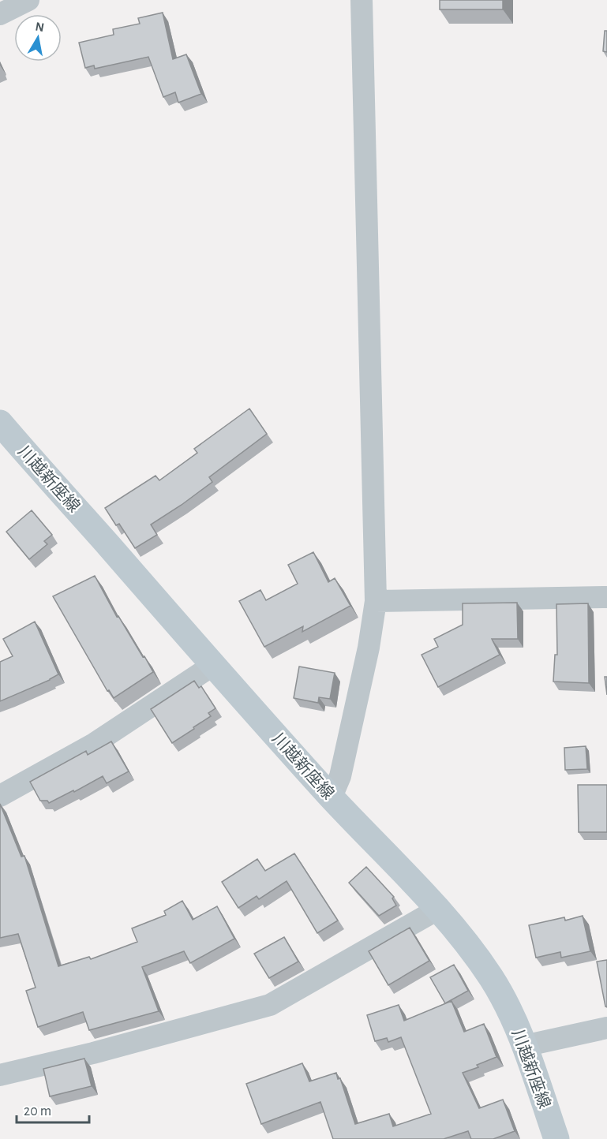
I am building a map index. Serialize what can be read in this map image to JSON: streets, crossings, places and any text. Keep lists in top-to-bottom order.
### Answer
{
  "streets": {
    "main road": ["川越新座線"]
  },
  "scale_bar": "20 m",
  "north": "top"
}
